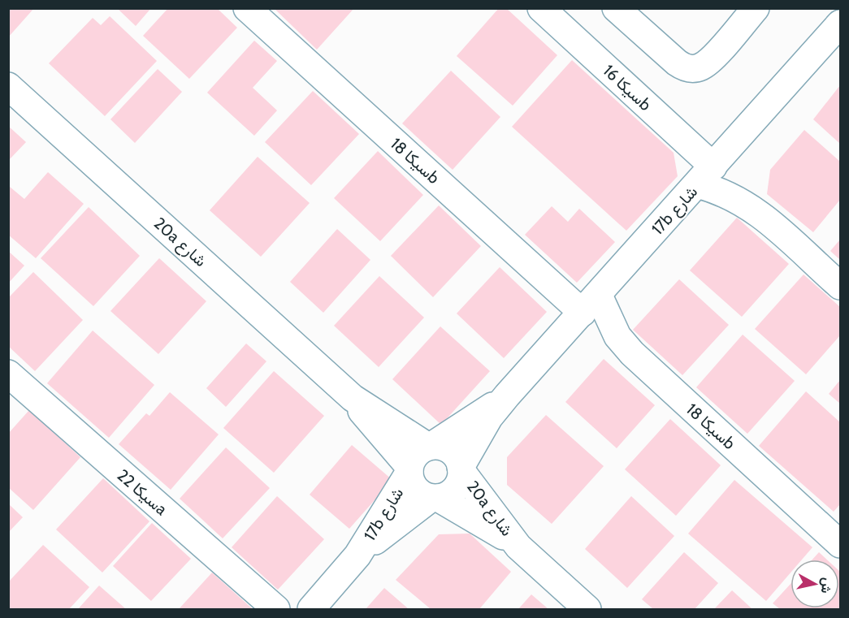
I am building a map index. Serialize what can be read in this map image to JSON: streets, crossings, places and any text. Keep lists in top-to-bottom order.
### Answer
{
  "streets": {
    "street": [
      "سيكا 16b",
      "سيكا 18b",
      "17b شارع",
      "20a شارع",
      "سيكا 22a"
    ]
  },
  "crossings": [
    ["سيكا 16b", "17b شارع"],
    ["سيكا 18b", "17b شارع"],
    ["17b شارع", "20a شارع"]
  ],
  "north": "right"
}
